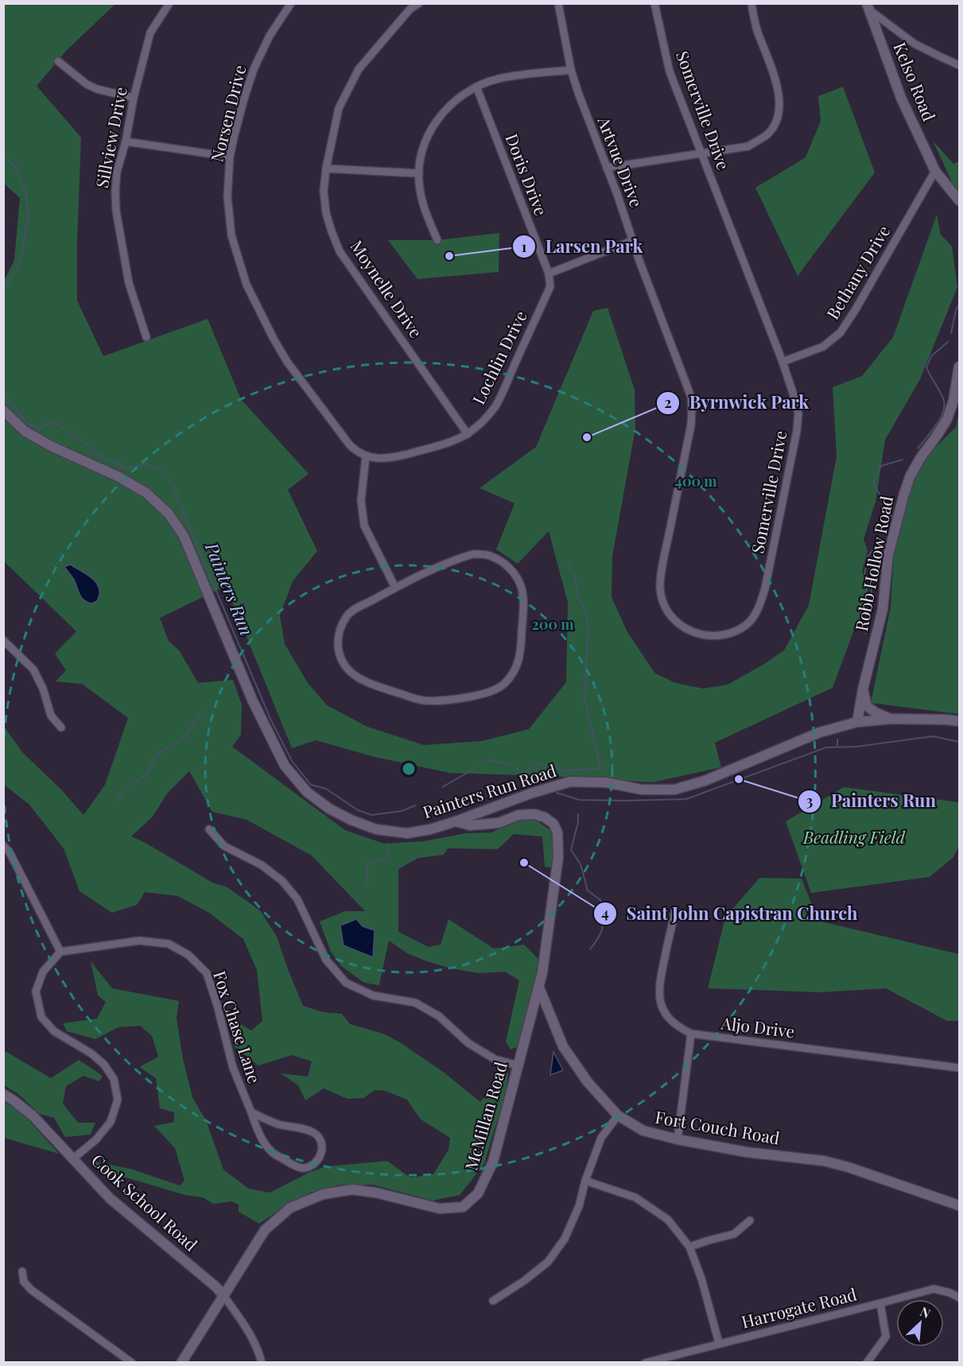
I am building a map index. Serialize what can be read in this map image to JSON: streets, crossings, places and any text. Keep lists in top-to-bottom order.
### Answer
{
  "streets": {
    "street": [
      "Kelso Road",
      "Somerville Drive",
      "Norsen Drive",
      "Sillview Drive",
      "Artvue Drive",
      "Doris Drive",
      "Bethany Drive",
      "Moynelle Drive",
      "Lochlin Drive",
      "Robb Hollow Road",
      "Painters Run Road",
      "Fox Chase Lane",
      "Aljo Drive",
      "McMillan Road",
      "Fort Couch Road",
      "Cook School Road",
      "Harrogate Road"
    ]
  },
  "crossings": [
    ["Kelso Road", "Bethany Drive"],
    ["Somerville Drive", "Artvue Drive"],
    ["Somerville Drive", "Bethany Drive"],
    ["Norsen Drive", "Lochlin Drive"],
    ["Doris Drive", "Lochlin Drive"],
    ["Moynelle Drive", "Lochlin Drive"],
    ["Robb Hollow Road", "Painters Run Road"],
    ["Painters Run Road", "McMillan Road"],
    ["McMillan Road", "Fort Couch Road"],
    ["McMillan Road", "Cook School Road"]
  ],
  "water": ["Painters Run"],
  "parks": ["Beadling Field"],
  "places": [
    "Larsen Park",
    "Byrnwick Park",
    "Painters Run",
    "Saint John Capistran Church"
  ],
  "north": "top right",
  "rings": ["400 m", "200 m"]
}
